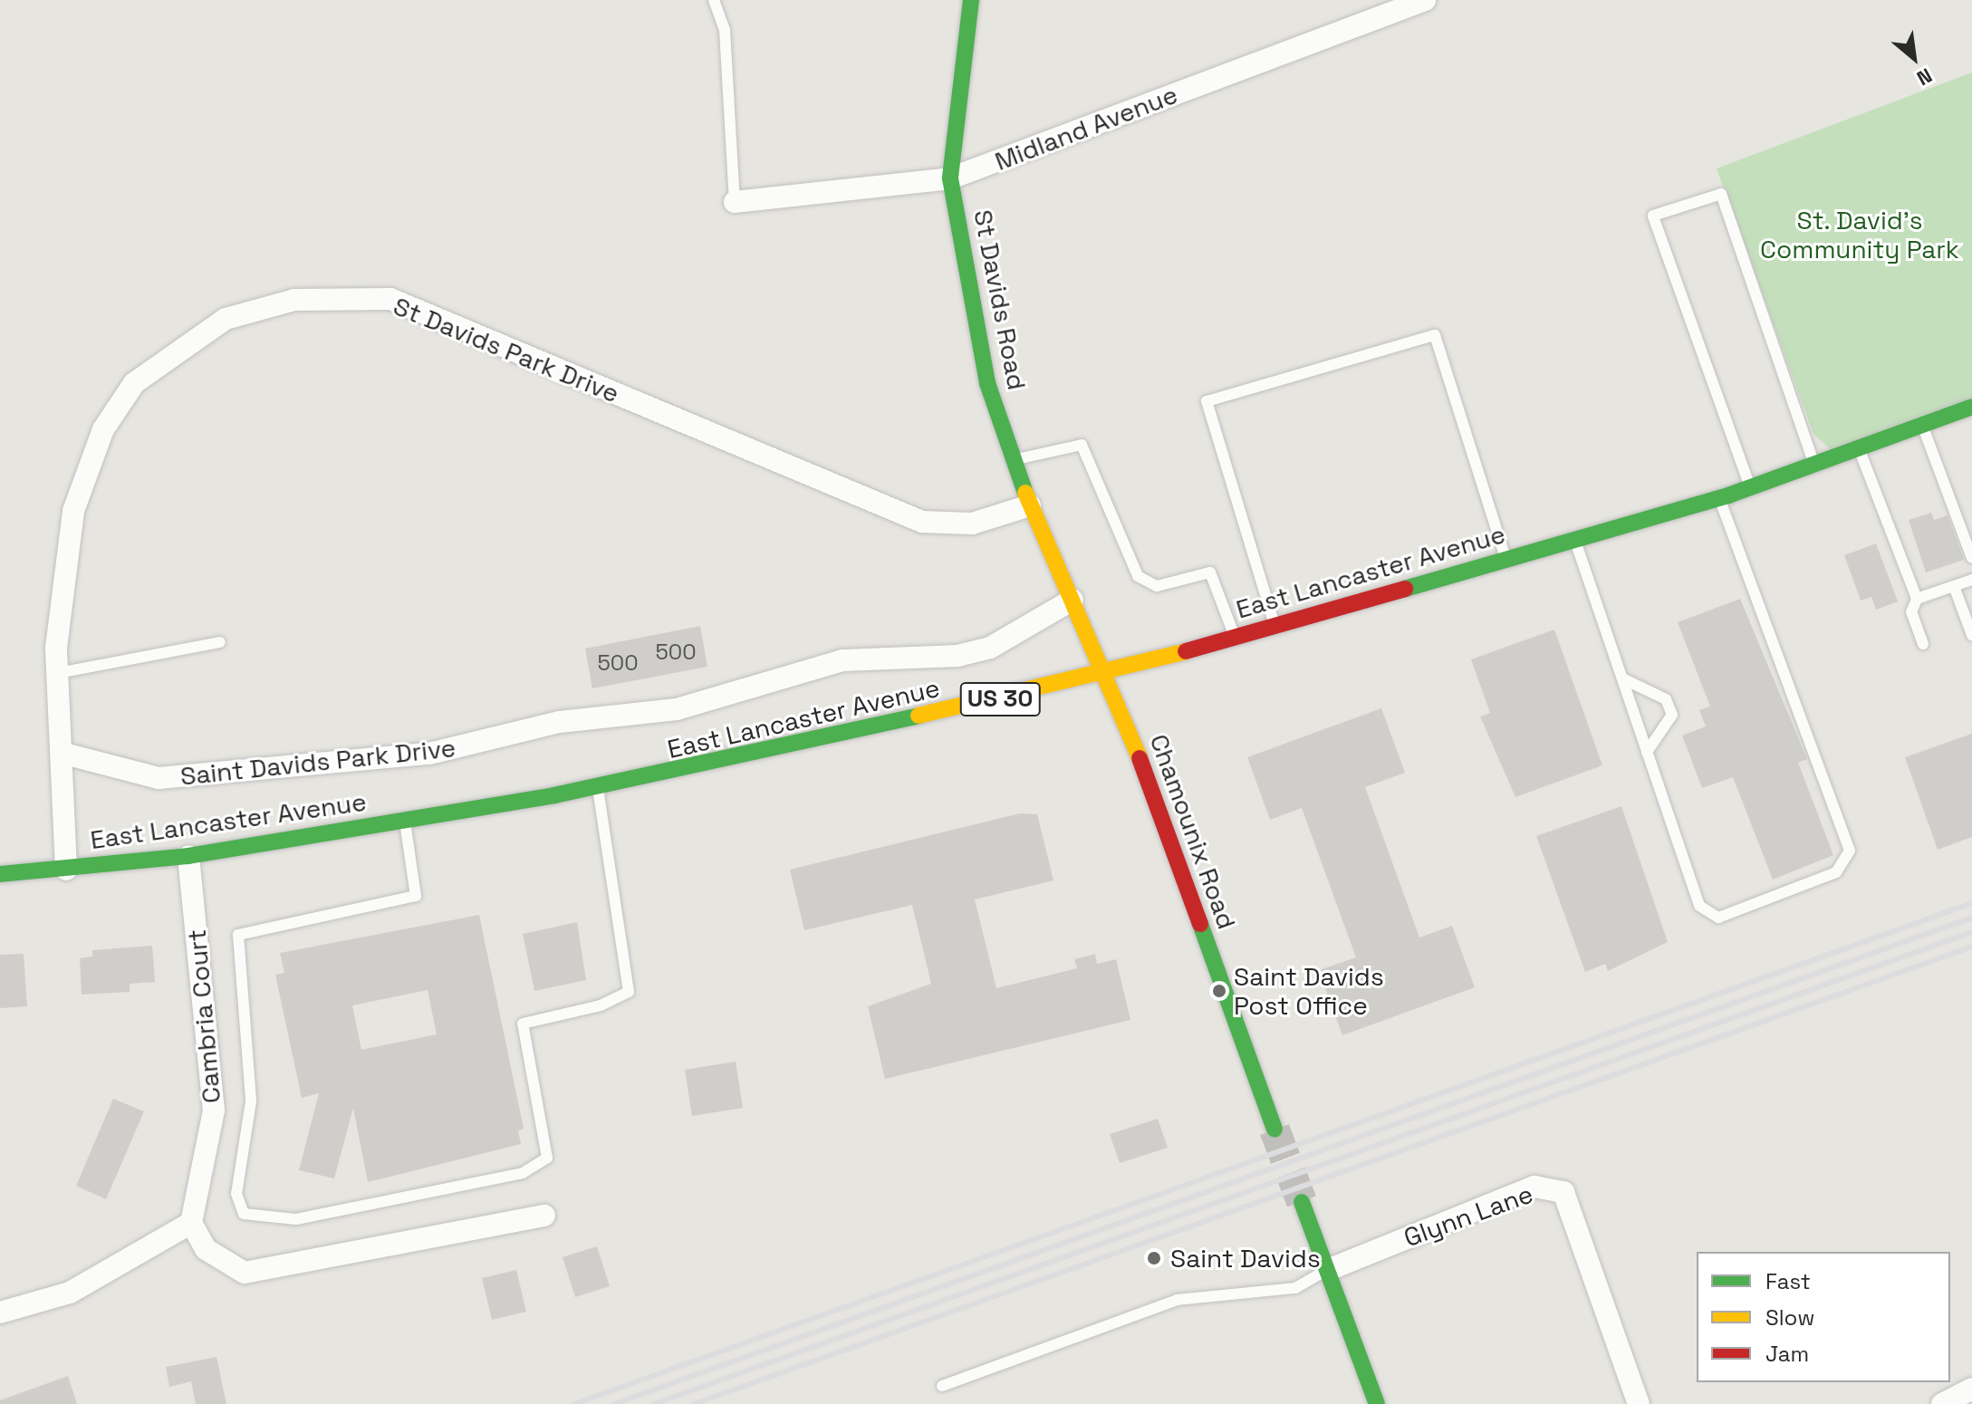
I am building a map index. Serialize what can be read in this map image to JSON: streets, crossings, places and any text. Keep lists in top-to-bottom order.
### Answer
{
  "streets": {
    "main road": [
      "St Davids Road",
      "East Lancaster Avenue",
      "US 30",
      "Chamounix Road"
    ],
    "street": [
      "Midland Avenue",
      "St Davids Park Drive",
      "Saint Davids Park Drive",
      "Cambria Court",
      "Glynn Lane"
    ]
  },
  "crossings": [
    ["Midland Avenue", "St Davids Road"],
    ["St Davids Road", "St Davids Park Drive"],
    ["St Davids Road", "East Lancaster Avenue"],
    ["St Davids Road", "Saint Davids Park Drive"],
    ["St Davids Road", "Chamounix Road"],
    ["St Davids Park Drive", "East Lancaster Avenue"],
    ["St Davids Park Drive", "Saint Davids Park Drive"],
    ["East Lancaster Avenue", "Chamounix Road"],
    ["East Lancaster Avenue", "Cambria Court"]
  ],
  "parks": ["St. David's Community Park"],
  "places": ["Saint Davids Post Office", "Saint Davids"],
  "house_numbers": ["500", "500"],
  "legend": ["Fast", "Slow", "Jam"],
  "north": "bottom right"
}
